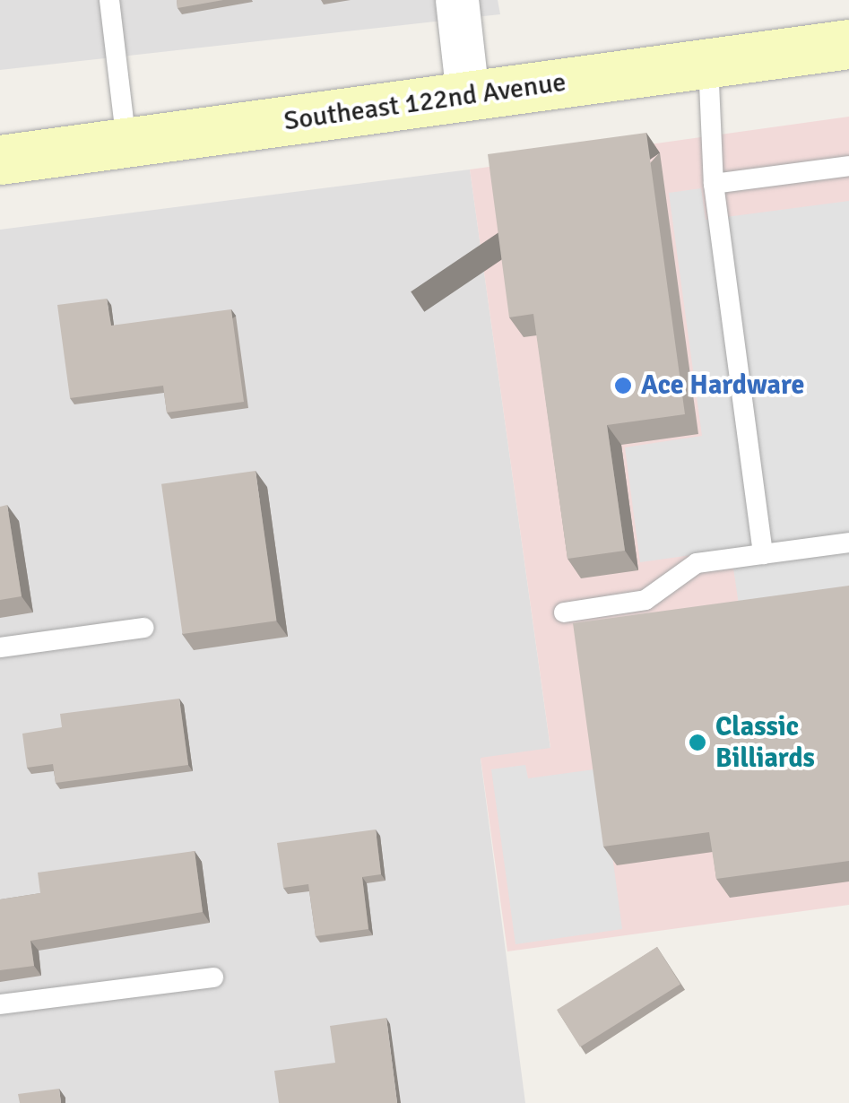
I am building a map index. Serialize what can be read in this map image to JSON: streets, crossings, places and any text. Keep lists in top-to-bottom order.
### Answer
{
  "streets": {
    "main road": ["Southeast 122nd Avenue"]
  },
  "places": ["Ace Hardware", "Classic Billiards"]
}
